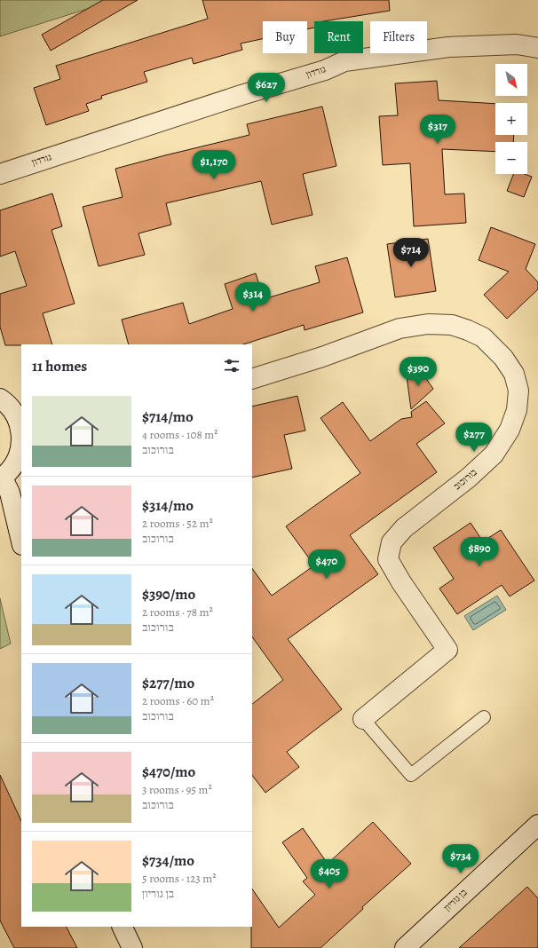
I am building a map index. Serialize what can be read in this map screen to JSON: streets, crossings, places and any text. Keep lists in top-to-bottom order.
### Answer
{
  "streets": {
    "street": ["גורדון", "בורוכוב", "בן גוריון"]
  },
  "north": "bottom right",
  "page": {
    "chip": ["Buy", "Rent", "Filters"],
    "map_buttons": ["+", "−"],
    "price": [
      "$627",
      "$317",
      "$1,170",
      "$714",
      "$314",
      "$390",
      "$277",
      "$890",
      "$470",
      "$734",
      "$405"
    ],
    "heading": "11 homes",
    "list": [
      {
        "name": "$714/mo",
        "note": "4 rooms · 108 m² · בורוכוב"
      },
      {
        "name": "$314/mo",
        "note": "2 rooms · 52 m² · בורוכוב"
      },
      {
        "name": "$390/mo",
        "note": "2 rooms · 78 m² · בורוכוב"
      },
      {
        "name": "$277/mo",
        "note": "2 rooms · 60 m² · בורוכוב"
      },
      {
        "name": "$470/mo",
        "note": "3 rooms · 95 m² · בורוכוב"
      },
      {
        "name": "$734/mo",
        "note": "5 rooms · 123 m² · בן גוריון"
      }
    ]
  }
}
